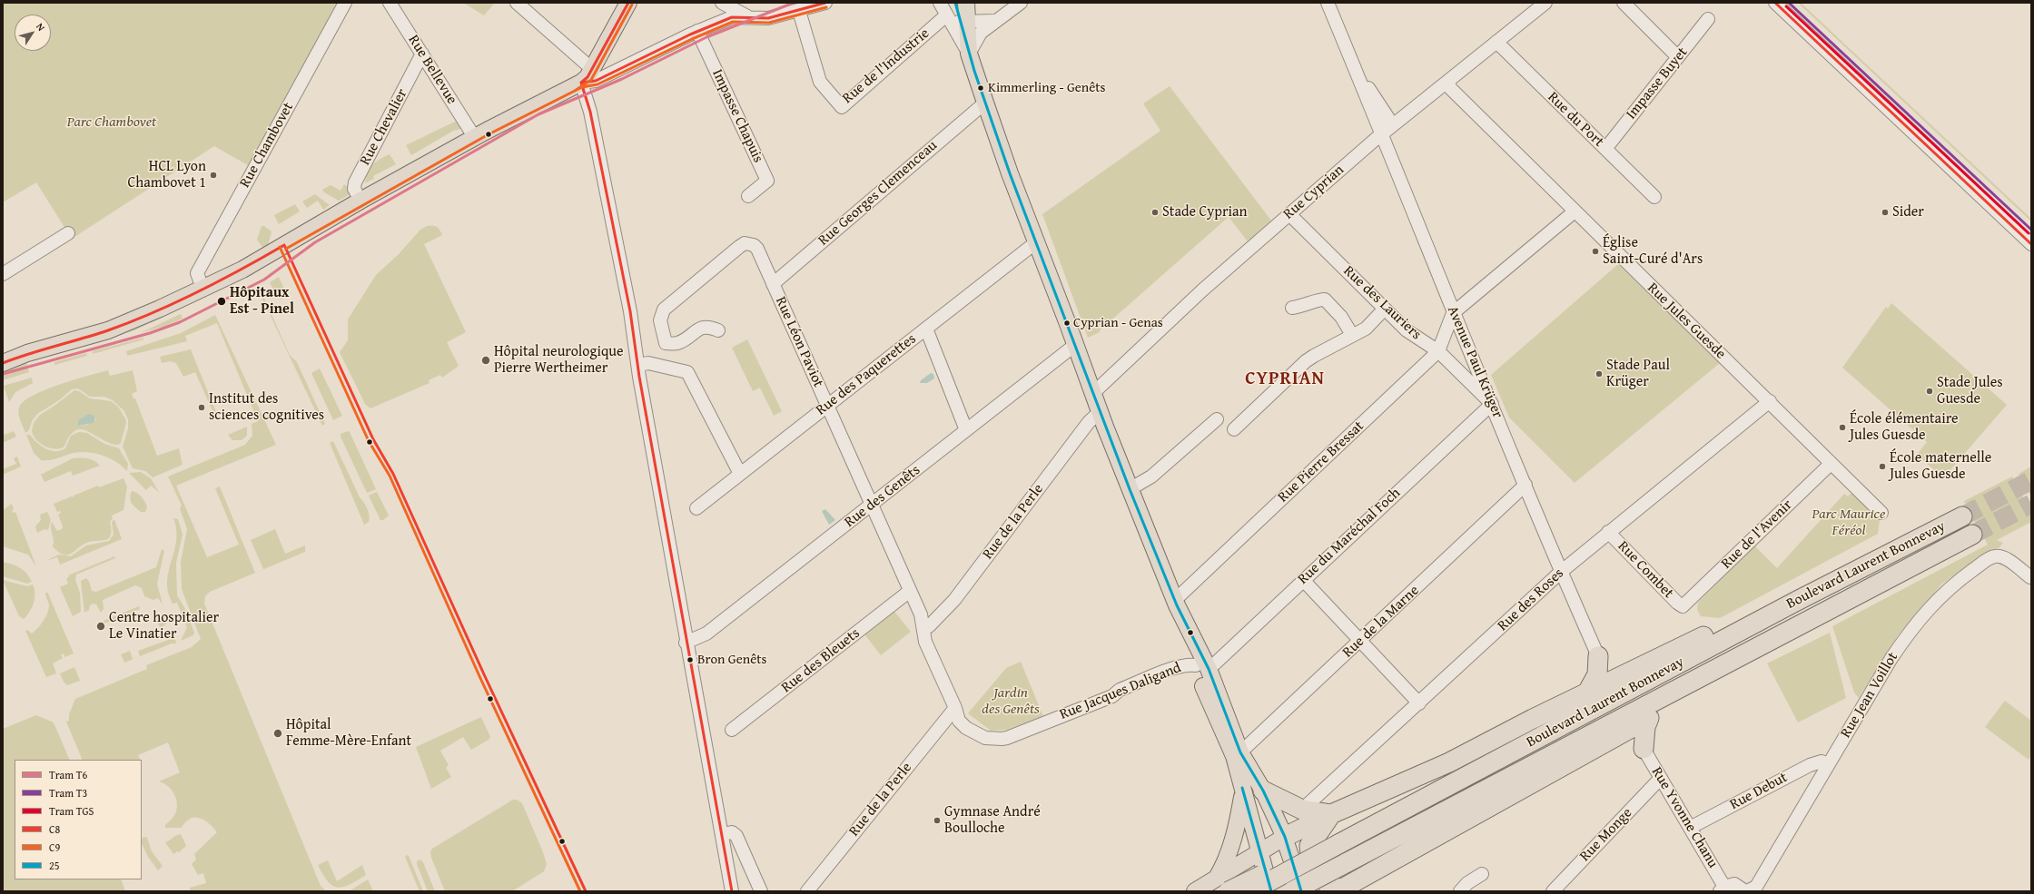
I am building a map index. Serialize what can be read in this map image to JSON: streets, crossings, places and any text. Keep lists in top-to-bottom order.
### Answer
{
  "streets": {
    "highway": ["Boulevard Laurent Bonnevay"],
    "street": [
      "Rue de l'Industrie",
      "Rue Bellevue",
      "Impasse Buyet",
      "Impasse Chapuis",
      "Rue du Port",
      "Rue Chevalier",
      "Rue Chambovet",
      "Rue Cyprian",
      "Rue Georges Clemenceau",
      "Rue des Lauriers",
      "Rue Jules Guesde",
      "Rue Léon Paviot",
      "Avenue Paul Krüger",
      "Rue des Paquerettes",
      "Rue Pierre Bressat",
      "Rue des Genêts",
      "Rue de la Perle",
      "Rue de l'Avenir",
      "Rue du Maréchal Foch",
      "Rue Combet",
      "Rue des Roses",
      "Rue de la Marne",
      "Rue des Bleuets",
      "Rue Jacques Daligand",
      "Rue Jean Voillot",
      "Rue Debut",
      "Rue Yvonne Chanu",
      "Rue Monge"
    ]
  },
  "crossings": [
    ["Rue Bellevue", "Rue Chevalier"],
    ["Impasse Buyet", "Rue du Port"],
    ["Rue du Port", "Rue Cyprian"],
    ["Rue Cyprian", "Rue des Lauriers"],
    ["Rue Cyprian", "Rue Jules Guesde"],
    ["Rue Cyprian", "Avenue Paul Krüger"],
    ["Rue Georges Clemenceau", "Rue Léon Paviot"],
    ["Rue des Lauriers", "Avenue Paul Krüger"],
    ["Rue des Lauriers", "Rue Pierre Bressat"],
    ["Rue des Lauriers", "Rue du Maréchal Foch"],
    ["Rue Jules Guesde", "Rue de l'Avenir"],
    ["Rue Jules Guesde", "Rue des Roses"],
    ["Rue Léon Paviot", "Rue des Paquerettes"],
    ["Rue Léon Paviot", "Rue des Genêts"],
    ["Rue Léon Paviot", "Rue de la Perle"],
    ["Rue Léon Paviot", "Rue des Bleuets"],
    ["Rue Léon Paviot", "Rue Jacques Daligand"],
    ["Avenue Paul Krüger", "Rue Pierre Bressat"],
    ["Avenue Paul Krüger", "Rue du Maréchal Foch"],
    ["Avenue Paul Krüger", "Rue des Roses"],
    ["Avenue Paul Krüger", "Rue de la Marne"],
    ["Rue de la Perle", "Rue Jacques Daligand"],
    ["Rue de l'Avenir", "Rue Combet"],
    ["Rue du Maréchal Foch", "Rue Jacques Daligand"],
    ["Rue Combet", "Rue des Roses"],
    ["Rue Jean Voillot", "Rue Debut"],
    ["Rue Debut", "Rue Yvonne Chanu"],
    ["Rue Yvonne Chanu", "Rue Monge"]
  ],
  "districts": ["CYPRIAN"],
  "parks": ["Parc Chambovet", "Parc Maurice Féréol", "Jardin des Genêts"],
  "places": [
    "Kimmerling - Genêts",
    "HCL Lyon Chambovet 1",
    "Stade Cyprian",
    "Sider",
    "Église Saint-Curé d'Ars",
    "Hôpitaux Est - Pinel",
    "Cyprian - Genas",
    "Hôpital neurologique Pierre Wertheimer",
    "Stade Paul Krüger",
    "Stade Jules Guesde",
    "Institut des sciences cognitives",
    "École élémentaire Jules Guesde",
    "École maternelle Jules Guesde",
    "Centre hospitalier Le Vinatier",
    "Bron Genêts",
    "Hôpital Femme-Mère-Enfant",
    "Gymnase André Boulloche"
  ],
  "lines": [
    "tram line T6",
    "tram line T3",
    "transit line C8",
    "transit line 25",
    "transit line C9",
    "tram line TGS"
  ],
  "legend": [
    "Tram T6",
    "Tram T3",
    "Tram TGS",
    "C8",
    "C9",
    "25"
  ],
  "north": "top right"
}
